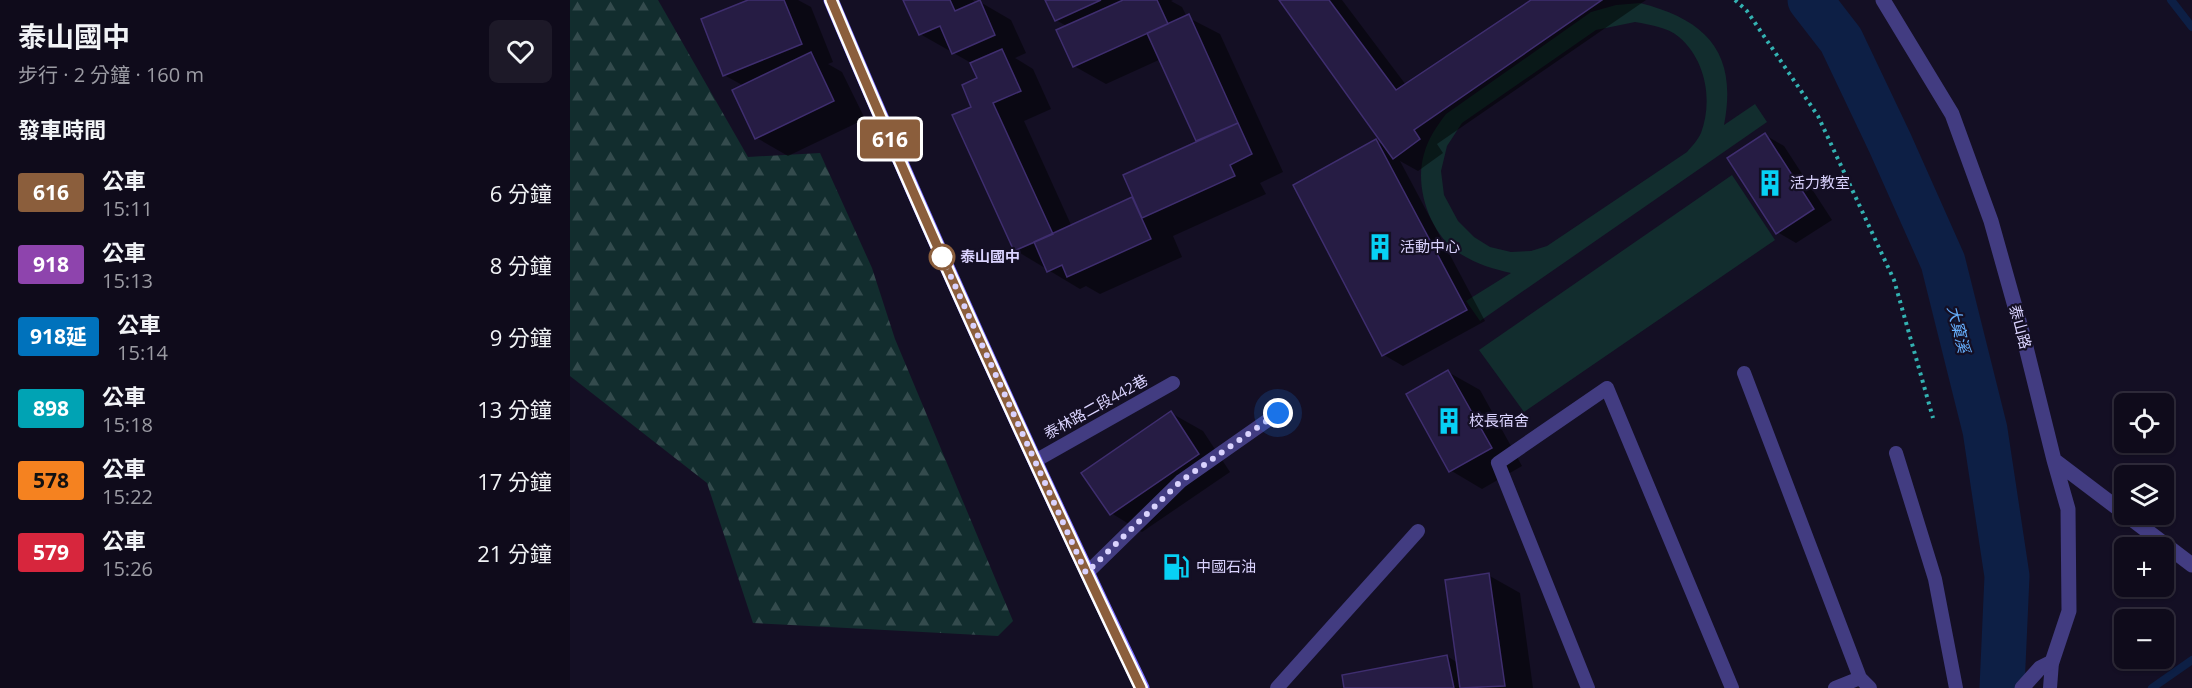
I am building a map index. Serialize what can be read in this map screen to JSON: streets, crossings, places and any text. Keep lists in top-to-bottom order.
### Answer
{
  "streets": {
    "street": ["泰山路"],
    "lane": ["泰林路二段442巷"]
  },
  "water": ["大窠溪"],
  "places": {
    "building": ["活力教室", "活動中心", "校長宿舍"],
    "other": ["泰山國中"],
    "fuel station": ["中國石油"]
  },
  "lines": ["bus line 616"],
  "page": {
    "heading": [
      ["泰山國中", "步行 · 2 分鐘 · 160 m"],
      "發車時間"
    ],
    "on_map": "616",
    "list": [
      {
        "mark": "616",
        "name": "公車",
        "note": "15:11",
        "value": "6 分鐘"
      },
      {
        "mark": "918",
        "name": "公車",
        "note": "15:13",
        "value": "8 分鐘"
      },
      {
        "mark": "918延",
        "name": "公車",
        "note": "15:14",
        "value": "9 分鐘"
      },
      {
        "mark": "898",
        "name": "公車",
        "note": "15:18",
        "value": "13 分鐘"
      },
      {
        "mark": "578",
        "name": "公車",
        "note": "15:22",
        "value": "17 分鐘"
      },
      {
        "mark": "579",
        "name": "公車",
        "note": "15:26",
        "value": "21 分鐘"
      }
    ],
    "map_buttons": ["+", "−"]
  }
}
